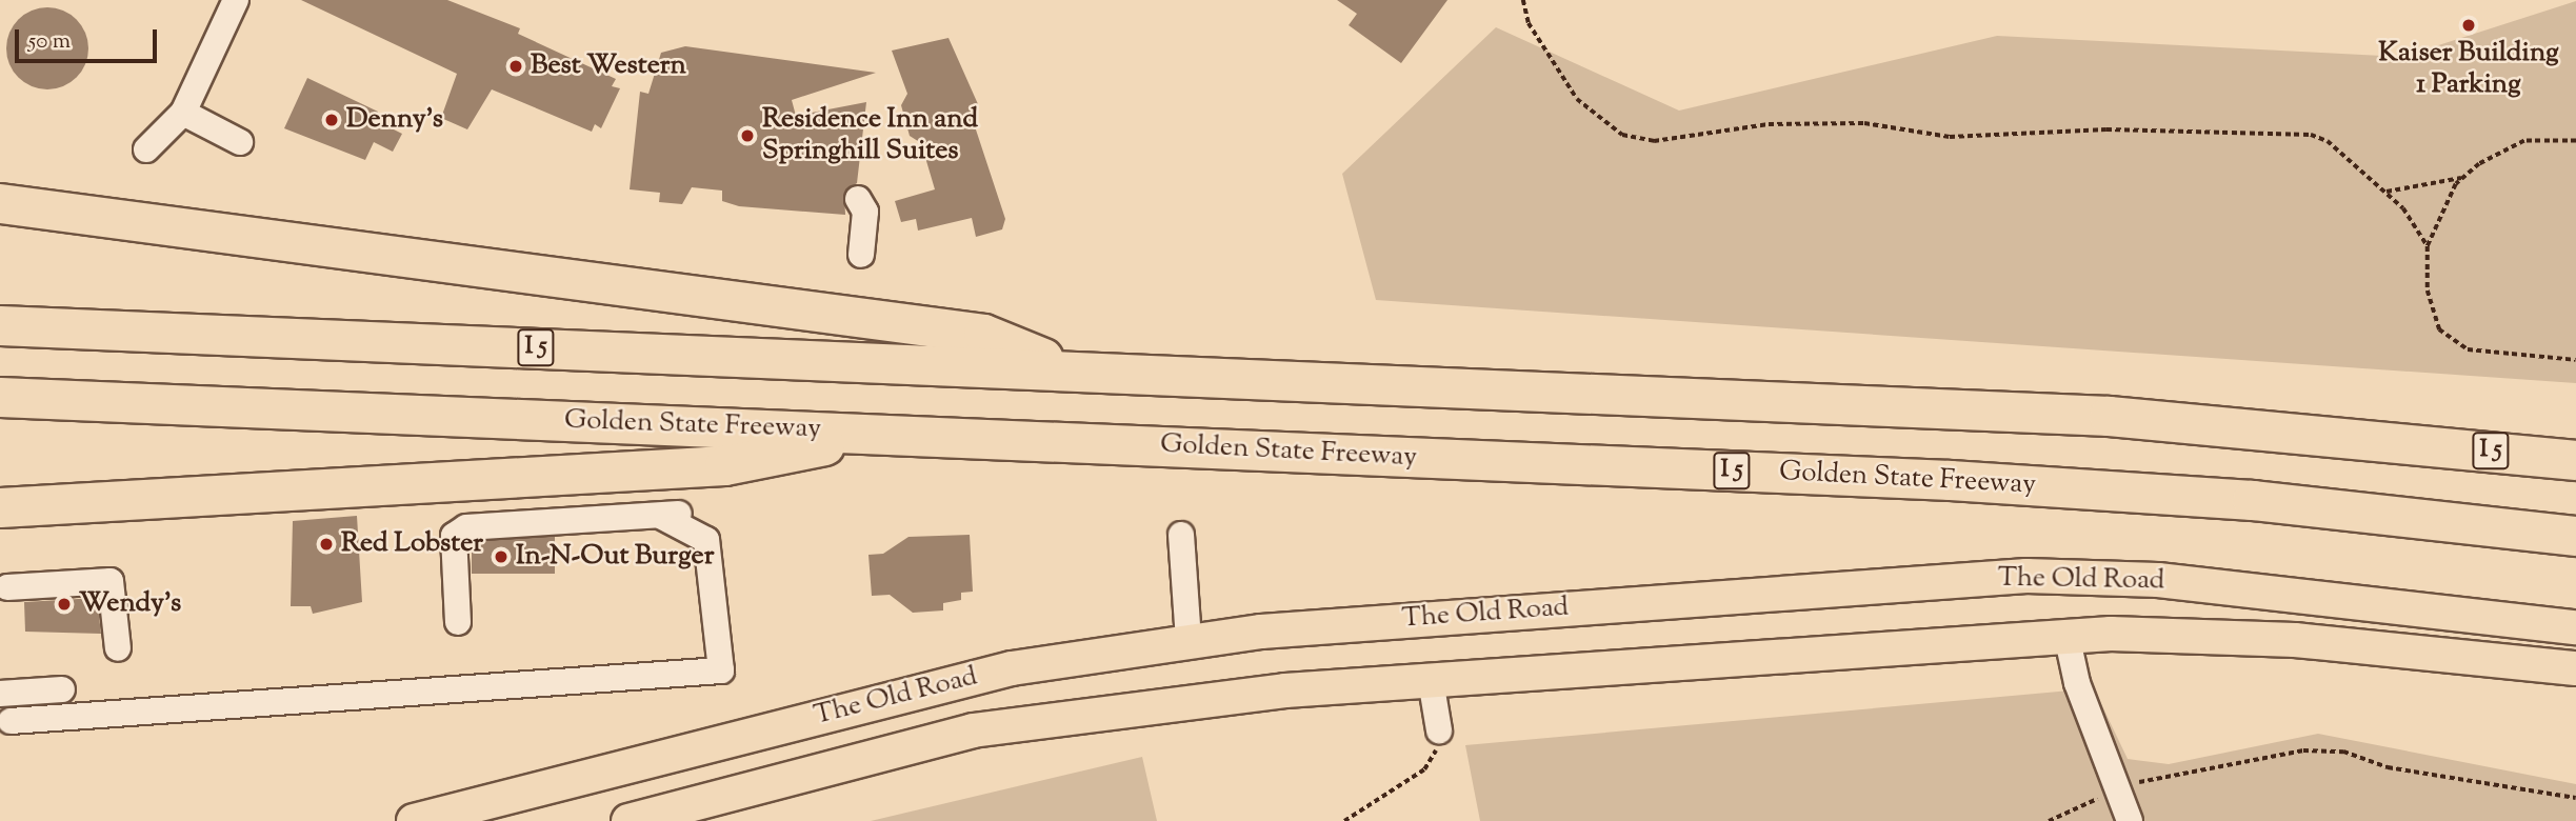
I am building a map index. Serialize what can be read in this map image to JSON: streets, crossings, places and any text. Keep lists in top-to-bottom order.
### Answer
{
  "streets": {
    "highway": ["I 5", "Golden State Freeway"],
    "main road": ["The Old Road"]
  },
  "crossings": [
    ["I 5", "Golden State Freeway"]
  ],
  "places": [
    "Kaiser Building 1 Parking",
    "Best Western",
    "Denny's",
    "Residence Inn and Springhill Suites",
    "Red Lobster",
    "In-N-Out Burger",
    "Wendy's"
  ],
  "scale_bar": "50 m"
}
